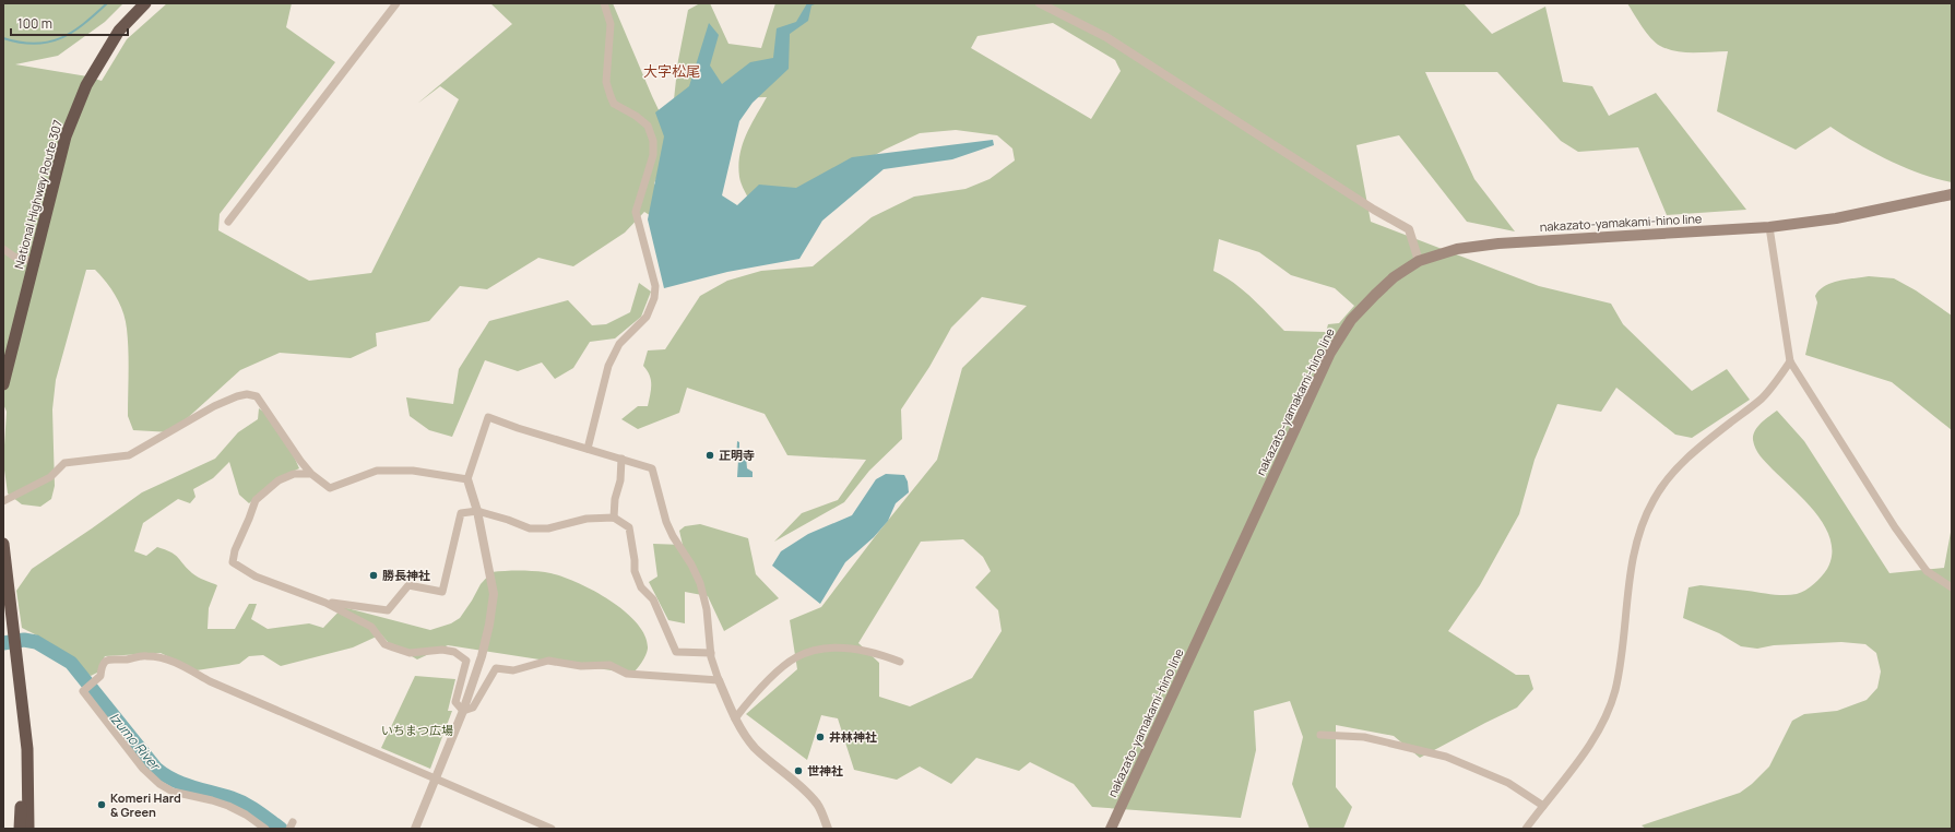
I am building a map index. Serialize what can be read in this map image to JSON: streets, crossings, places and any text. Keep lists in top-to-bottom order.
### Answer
{
  "streets": {
    "highway": ["National Highway Route 307"],
    "main road": ["nakazato-yamakami-hino line"]
  },
  "districts": ["大字松尾"],
  "water": ["Izumo River"],
  "parks": ["いちまつ広場"],
  "places": [
    "正明寺",
    "勝長神社",
    "井林神社",
    "世神社",
    "Komeri Hard & Green"
  ],
  "scale_bar": "100 m"
}
